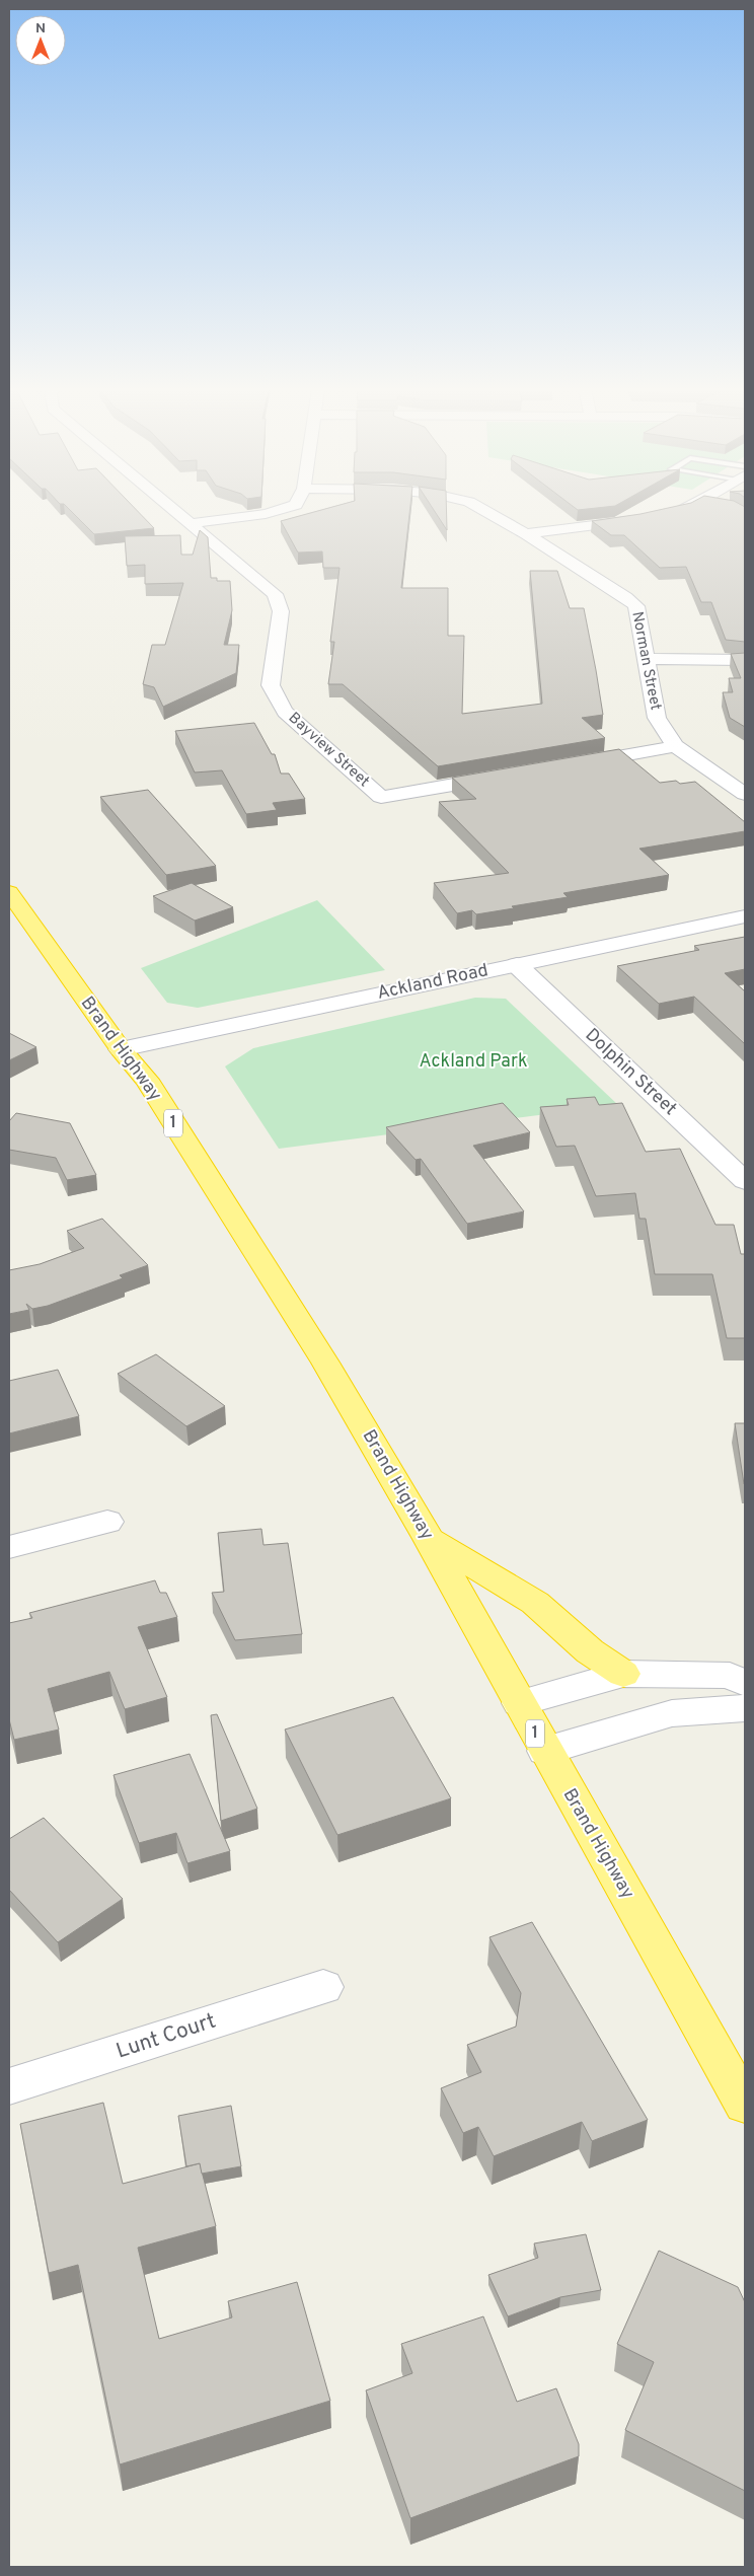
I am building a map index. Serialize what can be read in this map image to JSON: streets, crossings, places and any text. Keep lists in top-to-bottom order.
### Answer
{
  "streets": {
    "highway": ["Brand Highway", "1"],
    "street": [
      "Norman Street",
      "Bayview Street",
      "Ackland Road",
      "Dolphin Street",
      "Lunt Court"
    ]
  },
  "crossings": [
    ["Ackland Road", "Brand Highway"],
    ["Ackland Road", "Dolphin Street"]
  ],
  "parks": ["Ackland Park"],
  "north": "top"
}
